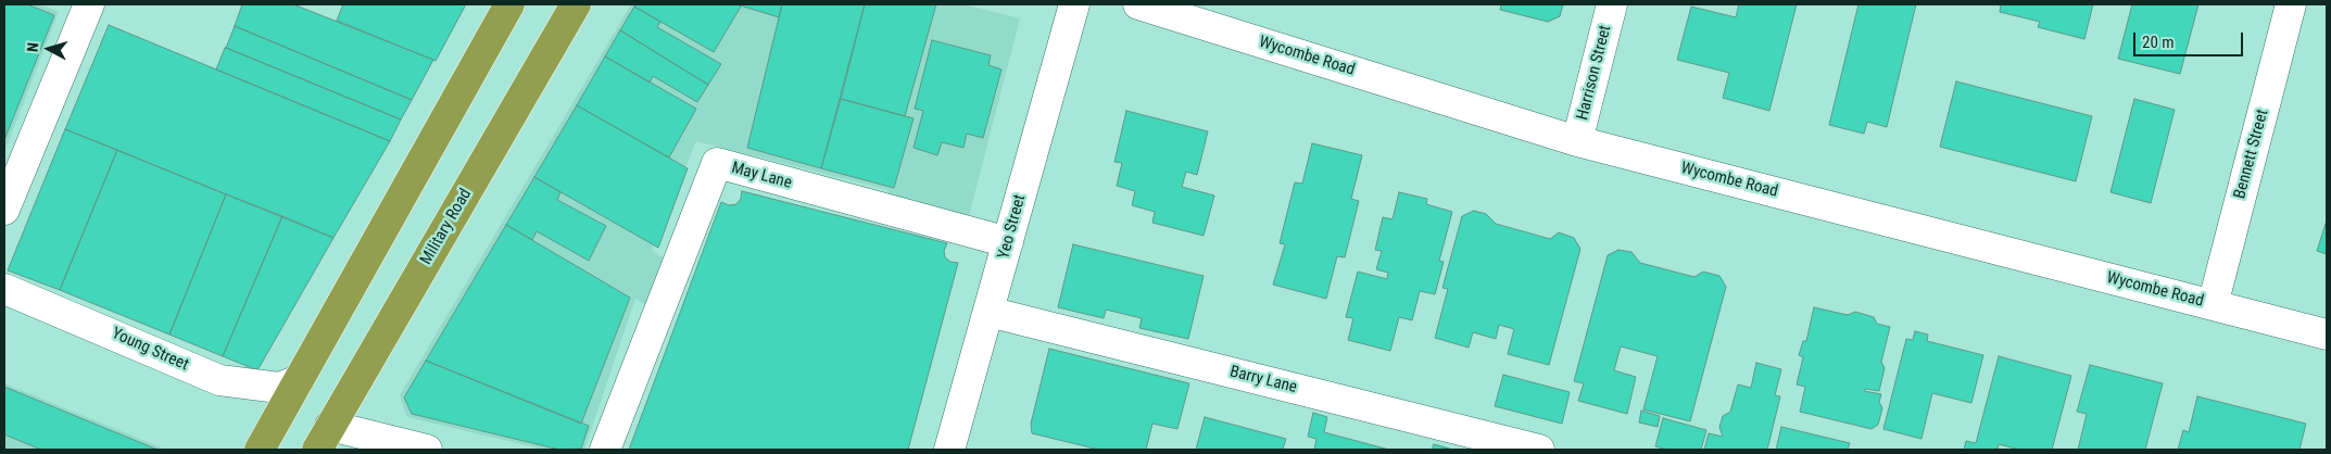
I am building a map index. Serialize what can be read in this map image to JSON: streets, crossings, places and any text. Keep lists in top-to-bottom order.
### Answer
{
  "streets": {
    "highway": ["Military Road"],
    "street": [
      "Wycombe Road",
      "Harrison Street",
      "Bennett Street",
      "May Lane",
      "Yeo Street",
      "Young Street",
      "Barry Lane"
    ]
  },
  "crossings": [
    ["Wycombe Road", "Harrison Street"],
    ["Wycombe Road", "Bennett Street"],
    ["May Lane", "Yeo Street"],
    ["Yeo Street", "Barry Lane"]
  ],
  "scale_bar": "20 m",
  "north": "left"
}
